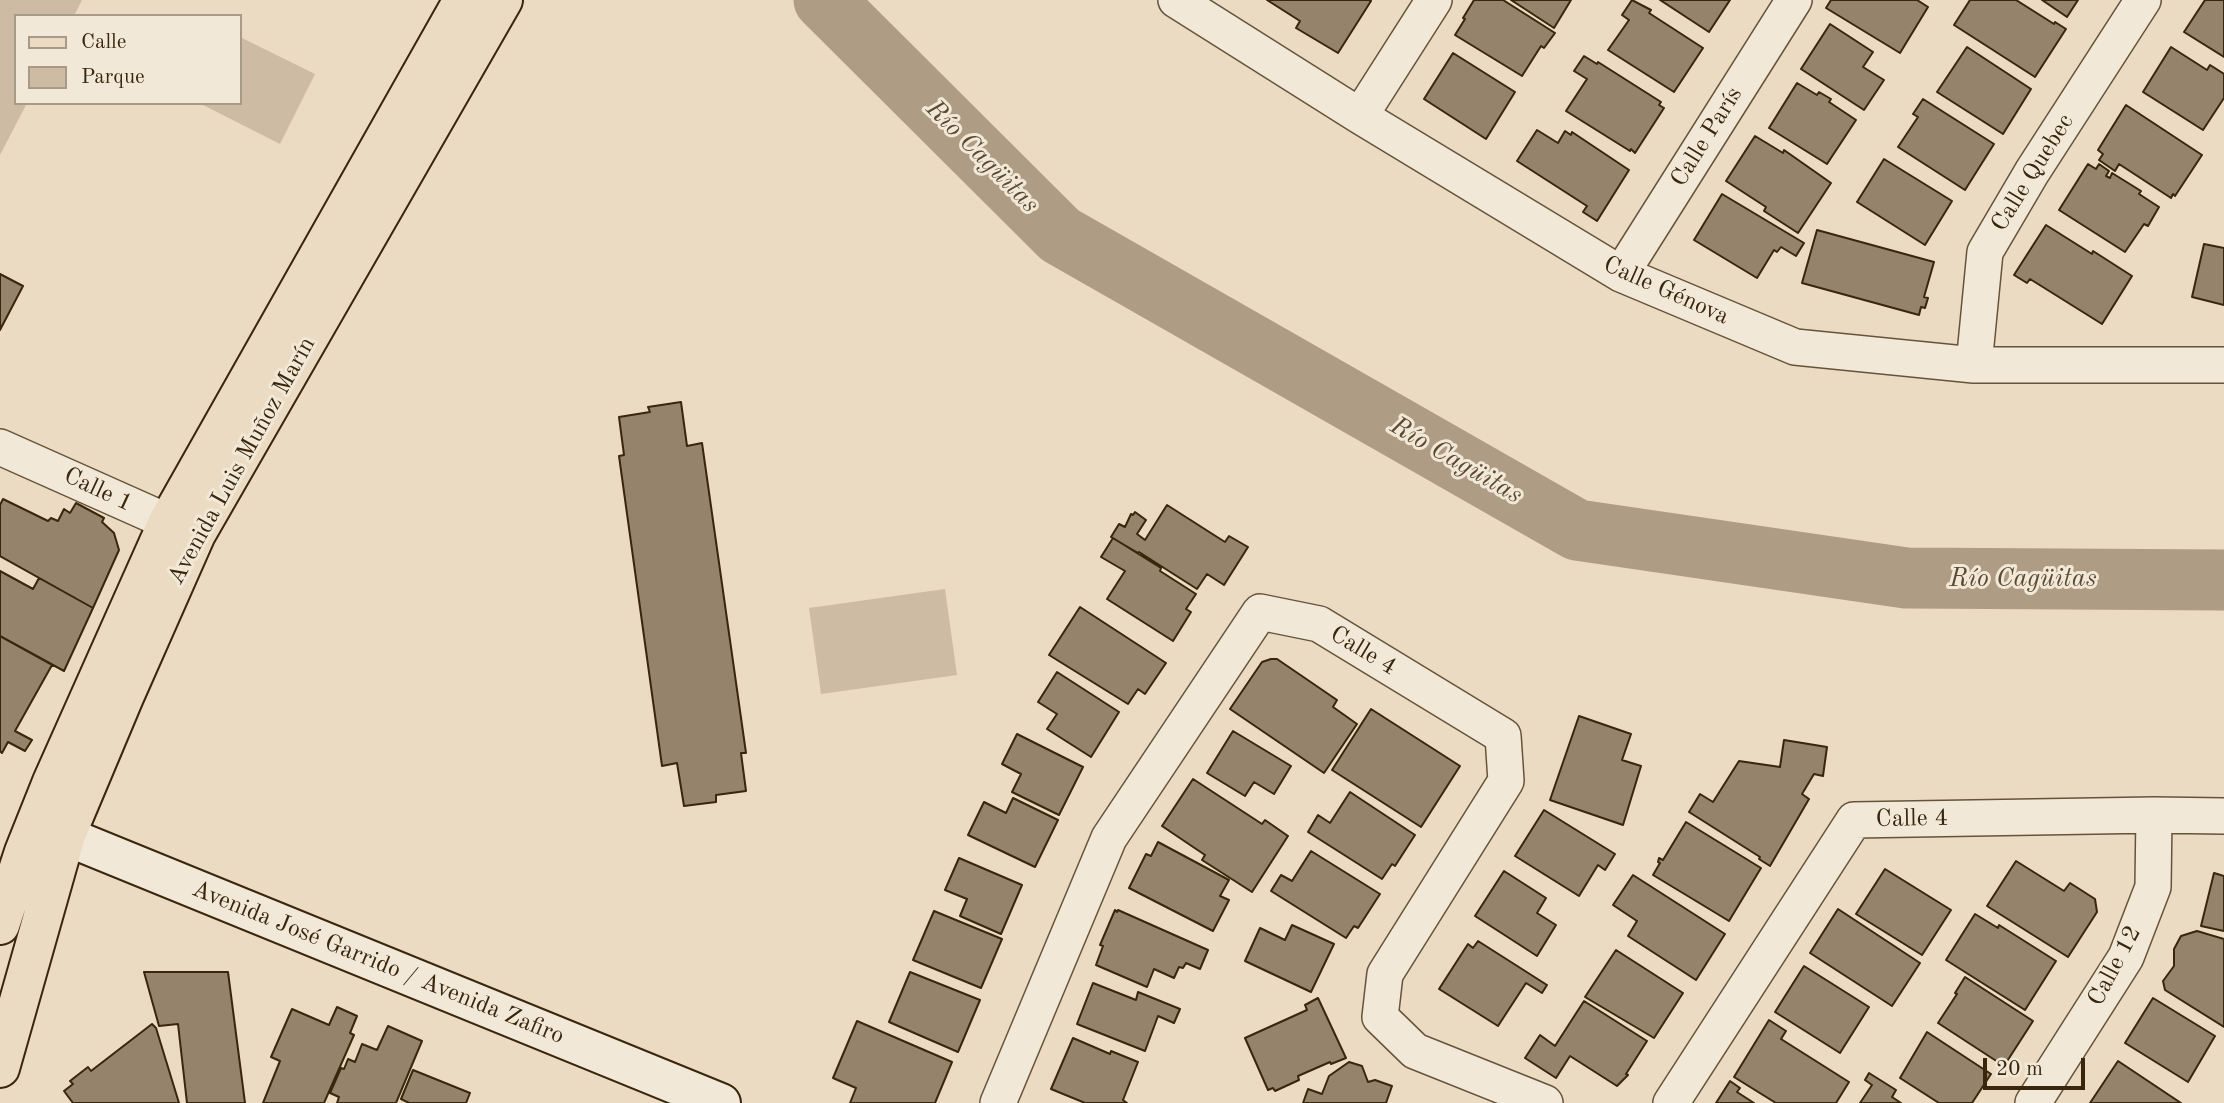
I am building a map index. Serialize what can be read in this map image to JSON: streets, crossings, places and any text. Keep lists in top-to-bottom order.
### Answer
{
  "streets": {
    "main road": ["Avenida Luis Muñoz Marín"],
    "street": [
      "Calle París",
      "Calle Quebec",
      "Calle Génova",
      "Calle 1",
      "Calle 4",
      "Avenida José Garrido / Avenida Zafiro",
      "Calle 12"
    ]
  },
  "crossings": [
    ["Calle París", "Calle Génova"],
    ["Calle Quebec", "Calle Génova"],
    ["Avenida Luis Muñoz Marín", "Calle 1"],
    ["Avenida Luis Muñoz Marín", "Avenida José Garrido / Avenida Zafiro"],
    ["Calle 4", "Calle 12"]
  ],
  "water": ["Río Cagüitas"],
  "legend": ["Calle", "Parque"],
  "scale_bar": "20 m"
}
